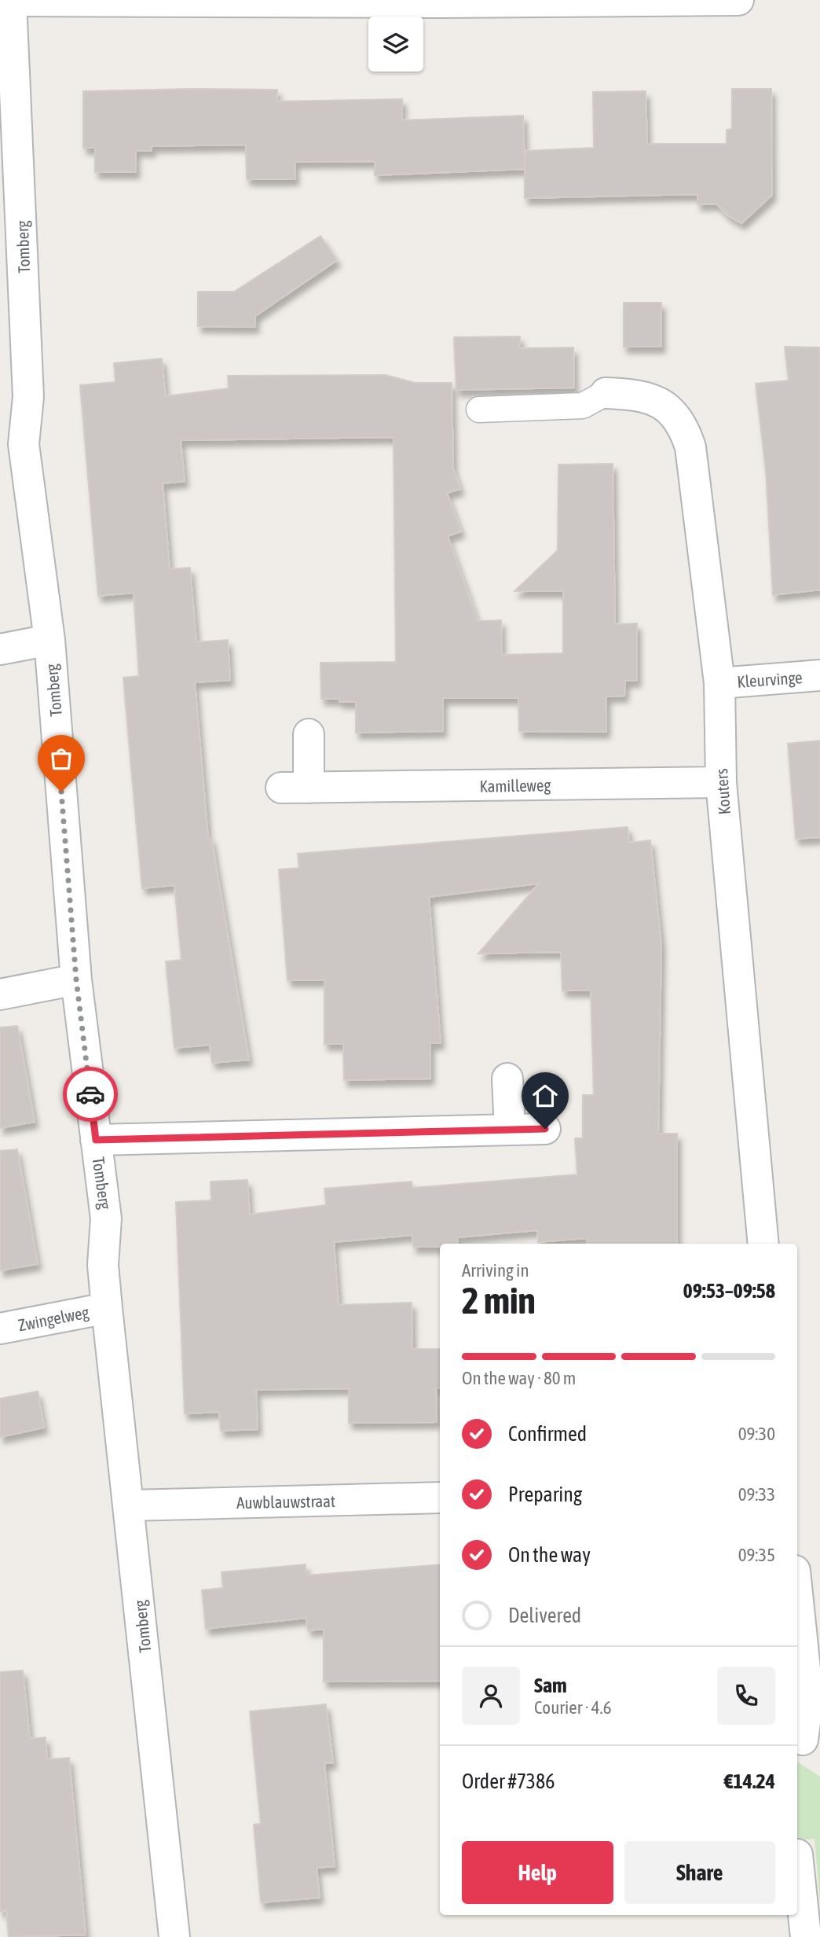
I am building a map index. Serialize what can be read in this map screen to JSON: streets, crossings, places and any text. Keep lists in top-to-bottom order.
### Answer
{
  "streets": {
    "street": [
      "Tomberg",
      "Kleurvinge",
      "Kamilleweg",
      "Kouters",
      "Zwingelweg",
      "Auwblauwstraat"
    ]
  },
  "crossings": [
    ["Tomberg", "Zwingelweg"],
    ["Tomberg", "Auwblauwstraat"],
    ["Kleurvinge", "Kouters"],
    ["Kamilleweg", "Kouters"]
  ],
  "page": {
    "heading": ["2 min", "Arriving in", "09:53–09:58"],
    "panel": [
      "Sam",
      "Courier · 4.6",
      "Order #7386",
      "€14.24"
    ],
    "bar": "On the way · 80 m",
    "list": [
      ["Confirmed", "09:30"],
      ["Preparing", "09:33"],
      ["On the way", "09:35"],
      "Delivered"
    ],
    "buttons": ["Help", "Share"]
  }
}
